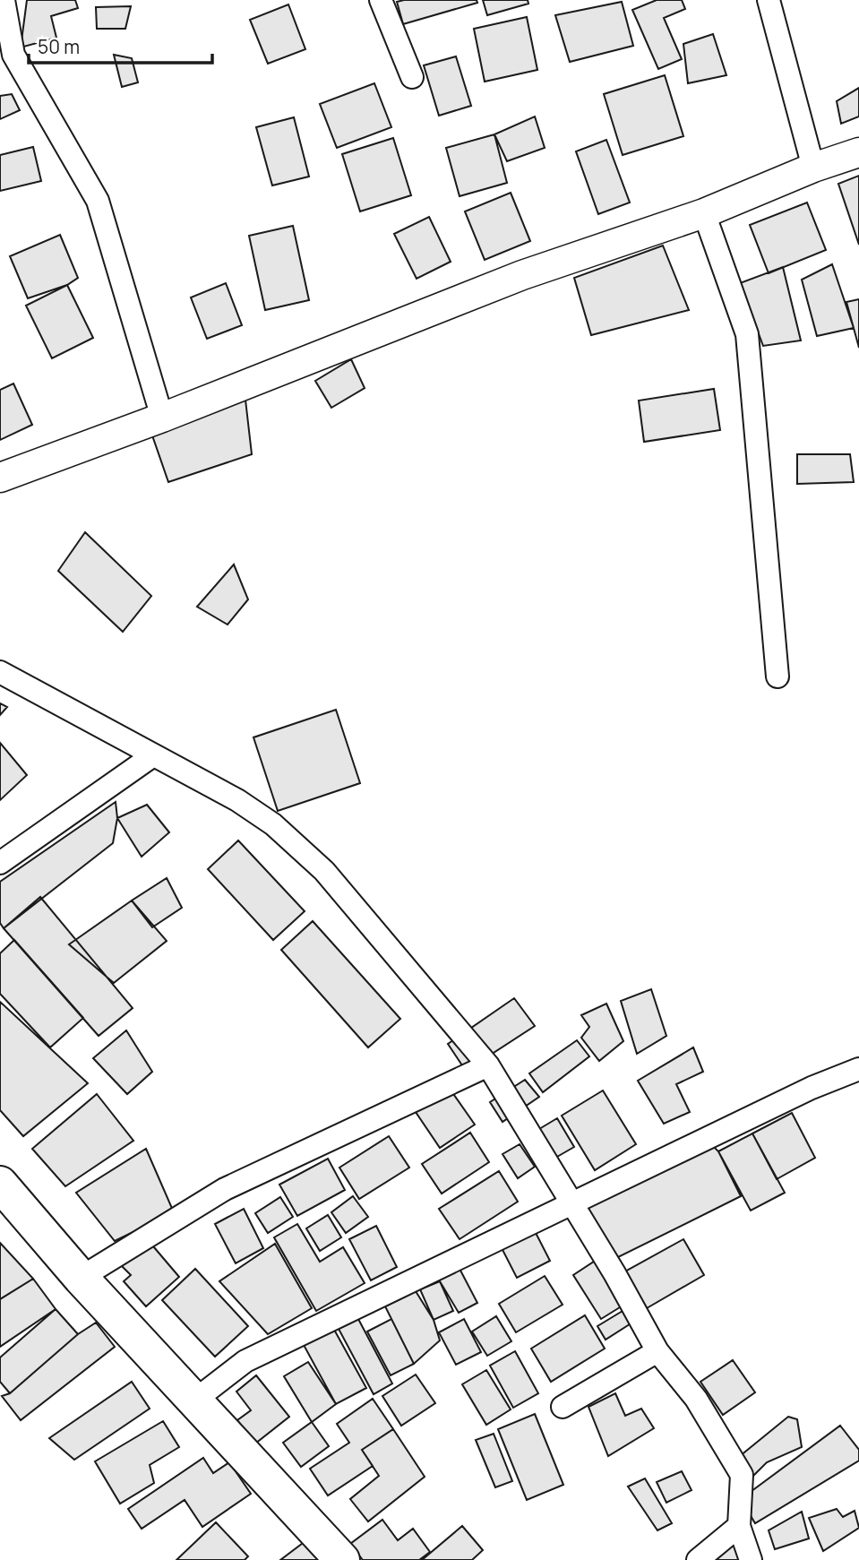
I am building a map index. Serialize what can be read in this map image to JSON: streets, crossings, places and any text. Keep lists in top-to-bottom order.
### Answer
{
  "scale_bar": "50 m"
}
